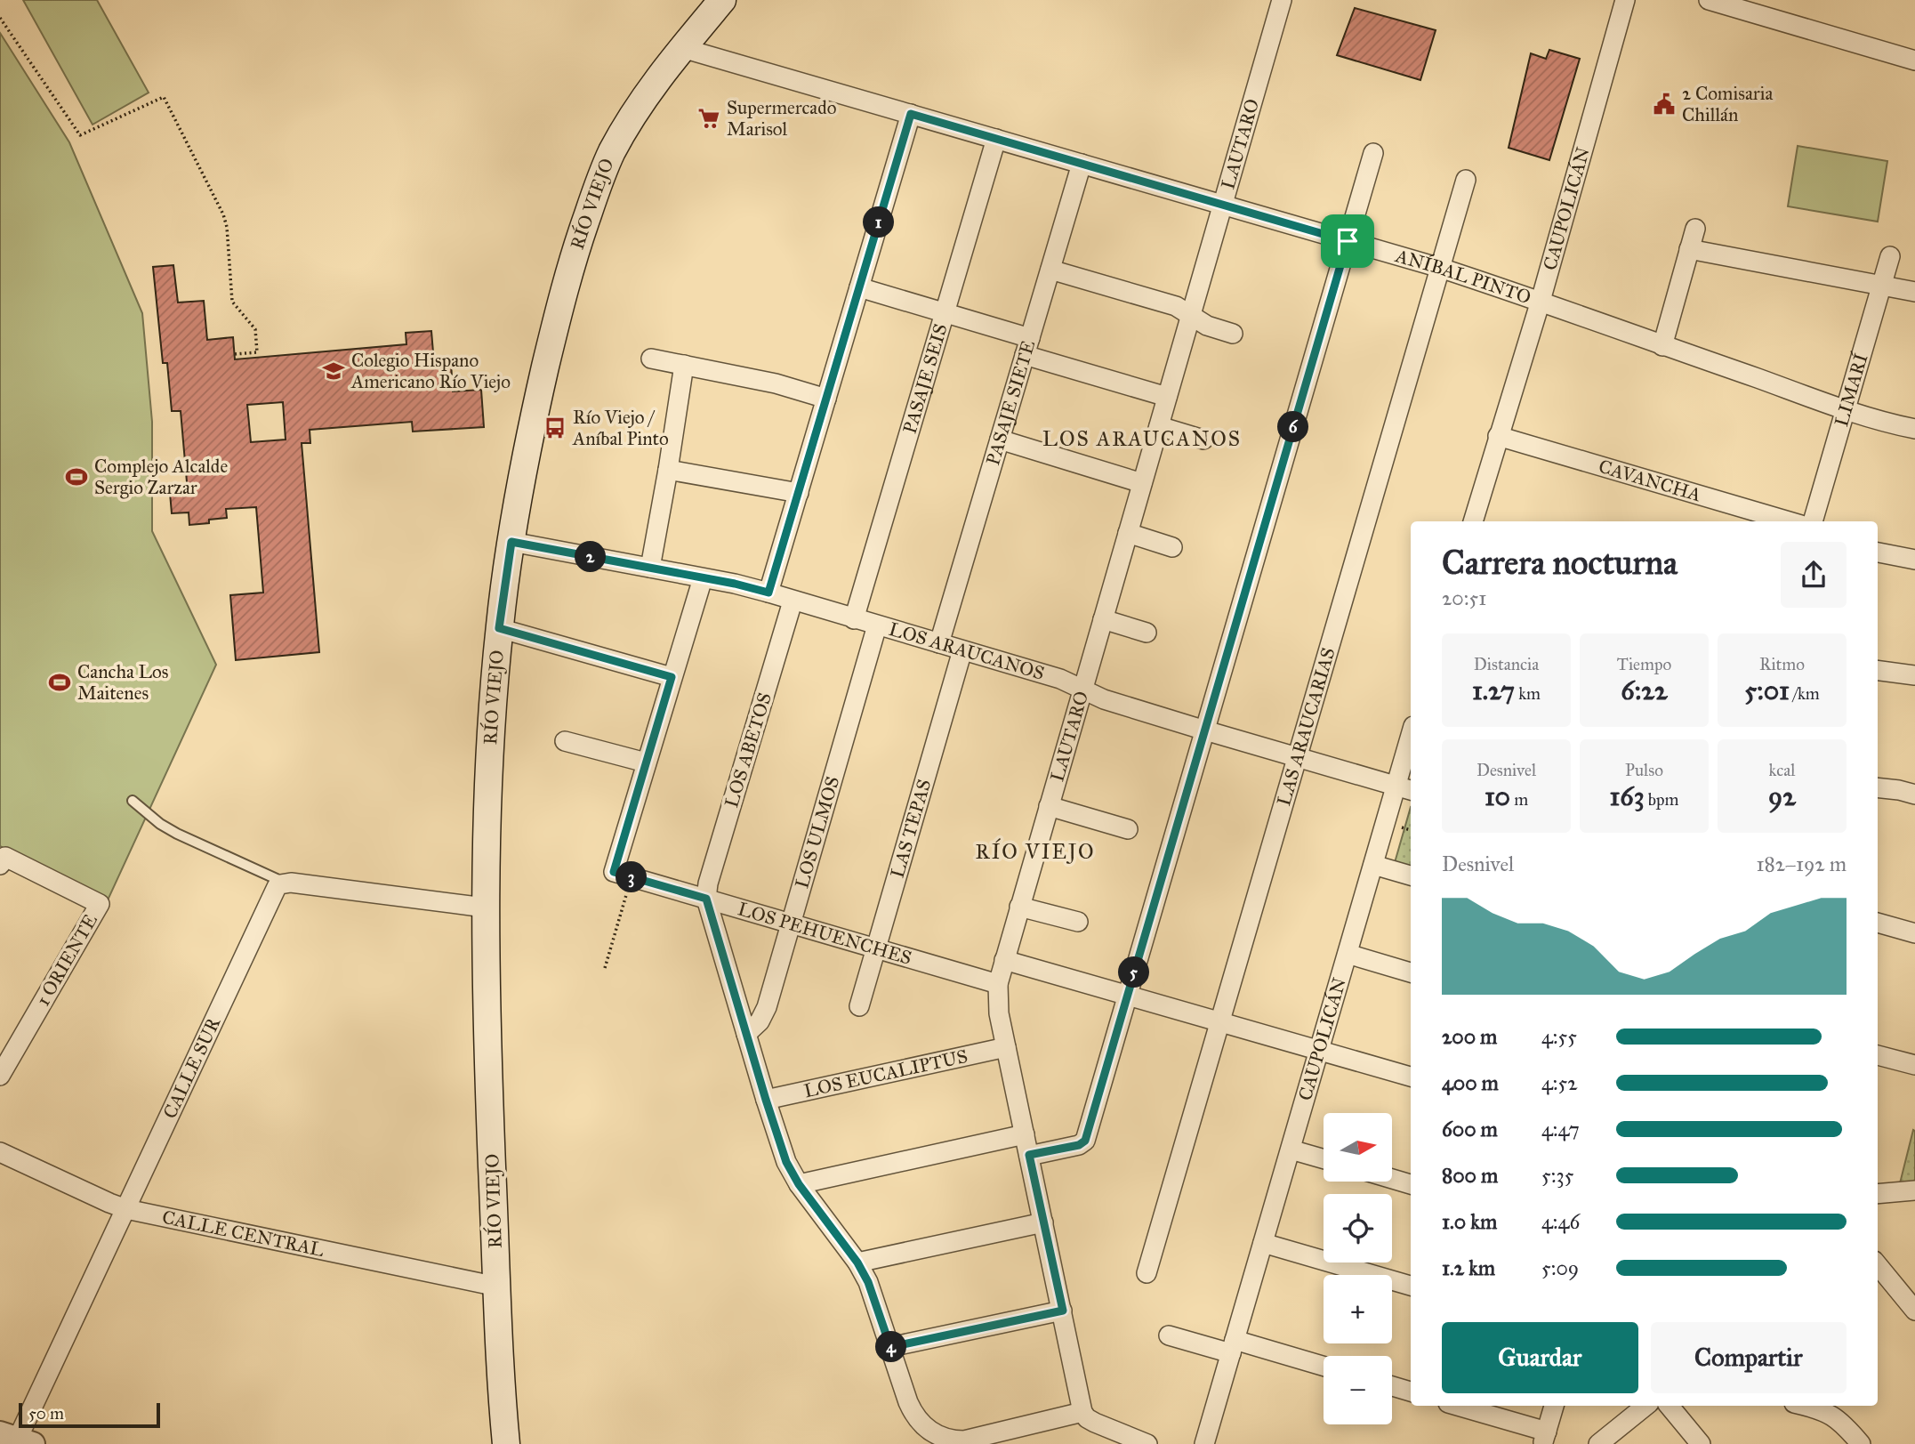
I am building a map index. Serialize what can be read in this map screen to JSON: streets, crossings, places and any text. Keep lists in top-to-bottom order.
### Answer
{
  "streets": {
    "main road": ["RÍO VIEJO"],
    "street": [
      "LAUTARO",
      "CAUPOLICÁN",
      "ANÍBAL PINTO",
      "PASAJE SEIS",
      "LIMARÍ",
      "PASAJE SIETE",
      "CAVANCHA",
      "LOS ARAUCANOS",
      "LAS ARAUCARIAS",
      "LOS ABETOS",
      "LAS TEPAS",
      "LOS ULMOS",
      "LOS PEHUENCHES",
      "1 ORIENTE",
      "CALLE SUR",
      "LOS EUCALIPTUS",
      "CALLE CENTRAL"
    ]
  },
  "crossings": [
    ["LAUTARO", "ANÍBAL PINTO"],
    ["LAUTARO", "LOS ARAUCANOS"],
    ["LAUTARO", "LOS PEHUENCHES"],
    ["LAUTARO", "LOS EUCALIPTUS"],
    ["RÍO VIEJO", "ANÍBAL PINTO"],
    ["RÍO VIEJO", "LOS ARAUCANOS"],
    ["RÍO VIEJO", "CALLE CENTRAL"],
    ["CAUPOLICÁN", "ANÍBAL PINTO"],
    ["CAUPOLICÁN", "CAVANCHA"],
    ["CAUPOLICÁN", "LOS ARAUCANOS"],
    ["ANÍBAL PINTO", "PASAJE SEIS"],
    ["ANÍBAL PINTO", "LIMARÍ"],
    ["ANÍBAL PINTO", "PASAJE SIETE"],
    ["ANÍBAL PINTO", "LAS ARAUCARIAS"],
    ["PASAJE SEIS", "LOS ARAUCANOS"],
    ["PASAJE SIETE", "LOS ARAUCANOS"],
    ["LOS ARAUCANOS", "LAS ARAUCARIAS"],
    ["LOS ARAUCANOS", "LOS ABETOS"],
    ["LOS ARAUCANOS", "LAS TEPAS"],
    ["LOS ARAUCANOS", "LOS ULMOS"],
    ["LOS ABETOS", "LOS PEHUENCHES"],
    ["LAS TEPAS", "LOS PEHUENCHES"],
    ["LOS ULMOS", "LOS PEHUENCHES"],
    ["CALLE SUR", "CALLE CENTRAL"]
  ],
  "districts": ["LOS ARAUCANOS", "RÍO VIEJO"],
  "places": {
    "public building": ["2 Comisaria Chillán"],
    "supermarket": ["Supermercado Marisol"],
    "school or university": ["Colegio Hispano Americano Río Viejo"],
    "bus stop": ["Río Viejo / Aníbal Pinto"],
    "sports": ["Complejo Alcalde Sergio Zarzar", "Cancha Los Maitenes"]
  },
  "scale_bar": "50 m",
  "north": "right",
  "page": {
    "pins": [
      "1",
      "6",
      "2",
      "3",
      "5",
      "4"
    ],
    "heading": ["Carrera nocturna", "20:51"],
    "stats": [
      ["Distancia", "1.27 km"],
      ["Tiempo", "6:22"],
      ["Ritmo", "5:01 /km"],
      ["Desnivel", "10 m"],
      ["Pulso", "163 bpm"],
      ["kcal", "92"]
    ],
    "chart": ["Desnivel", "182–192 m"],
    "list": [
      {
        "name": "200 m",
        "note": "4:55"
      },
      {
        "name": "400 m",
        "note": "4:52"
      },
      {
        "name": "600 m",
        "note": "4:47"
      },
      {
        "name": "800 m",
        "note": "5:35"
      },
      {
        "name": "1.0 km",
        "note": "4:46"
      },
      {
        "name": "1.2 km",
        "note": "5:09"
      }
    ],
    "map_buttons": ["+", "−"],
    "buttons": ["Guardar", "Compartir"],
    "scale": "50 m"
  }
}
